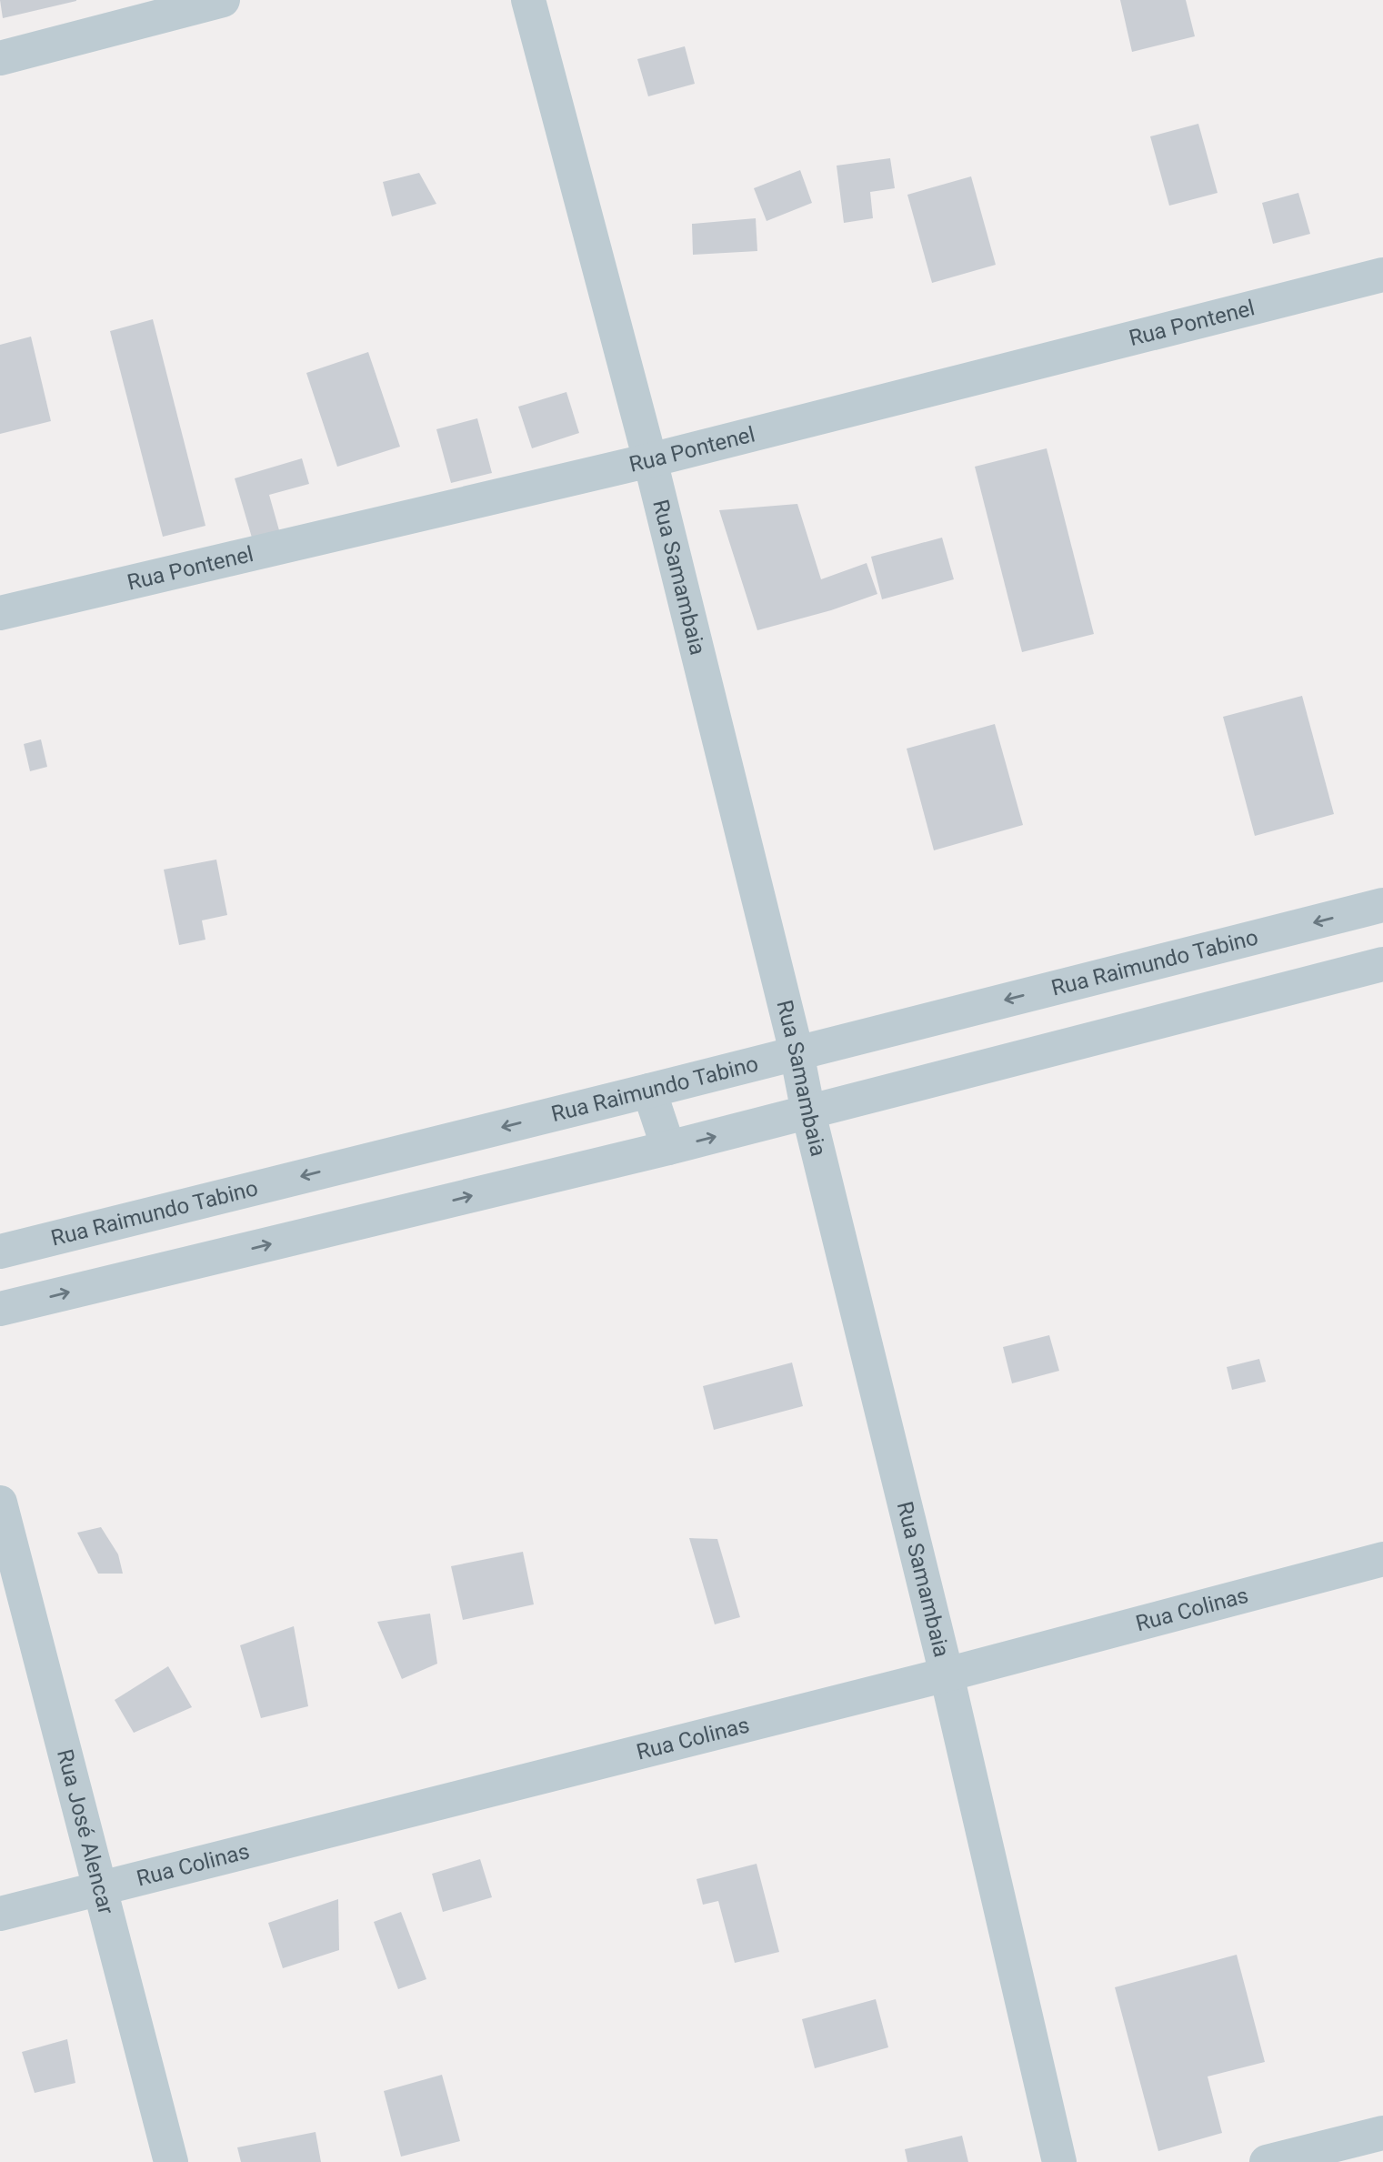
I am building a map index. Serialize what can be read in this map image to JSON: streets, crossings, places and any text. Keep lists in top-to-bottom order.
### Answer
{
  "streets": {
    "street": [
      "Rua Pontenel",
      "Rua Samambaia",
      "Rua Raimundo Tabino",
      "Rua Colinas",
      "Rua José Alencar"
    ]
  },
  "crossings": [
    ["Rua Pontenel", "Rua Samambaia"],
    ["Rua Samambaia", "Rua Raimundo Tabino"],
    ["Rua Samambaia", "Rua Colinas"],
    ["Rua Colinas", "Rua José Alencar"]
  ]
}
